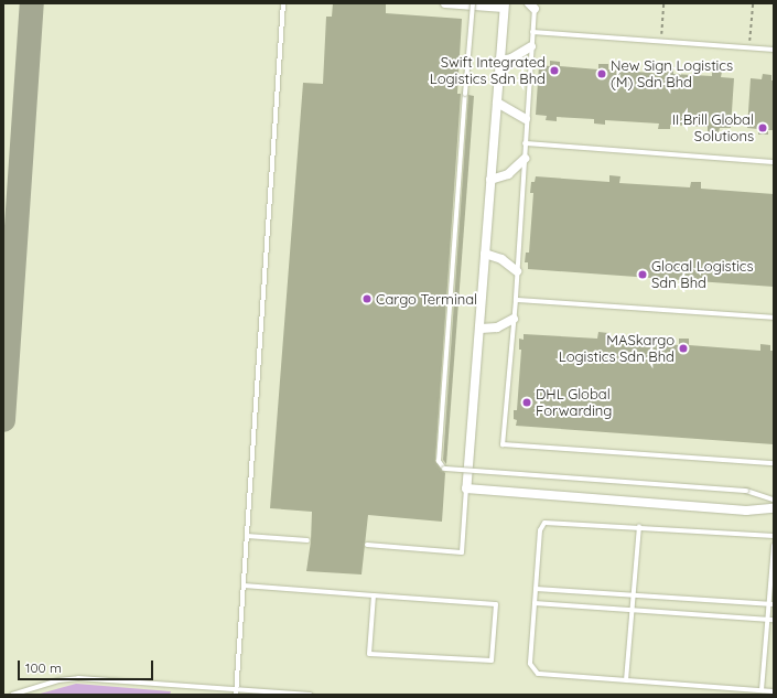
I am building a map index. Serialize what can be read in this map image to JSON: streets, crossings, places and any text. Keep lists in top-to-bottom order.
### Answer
{
  "places": [
    "Swift Integrated Logistics Sdn Bhd",
    "New Sign Logistics (M) Sdn Bhd",
    "II Brill Global Solutions",
    "Glocal Logistics Sdn Bhd",
    "Cargo Terminal",
    "MASkargo Logistics Sdn Bhd",
    "DHL Global Forwarding"
  ],
  "scale_bar": "100 m"
}
